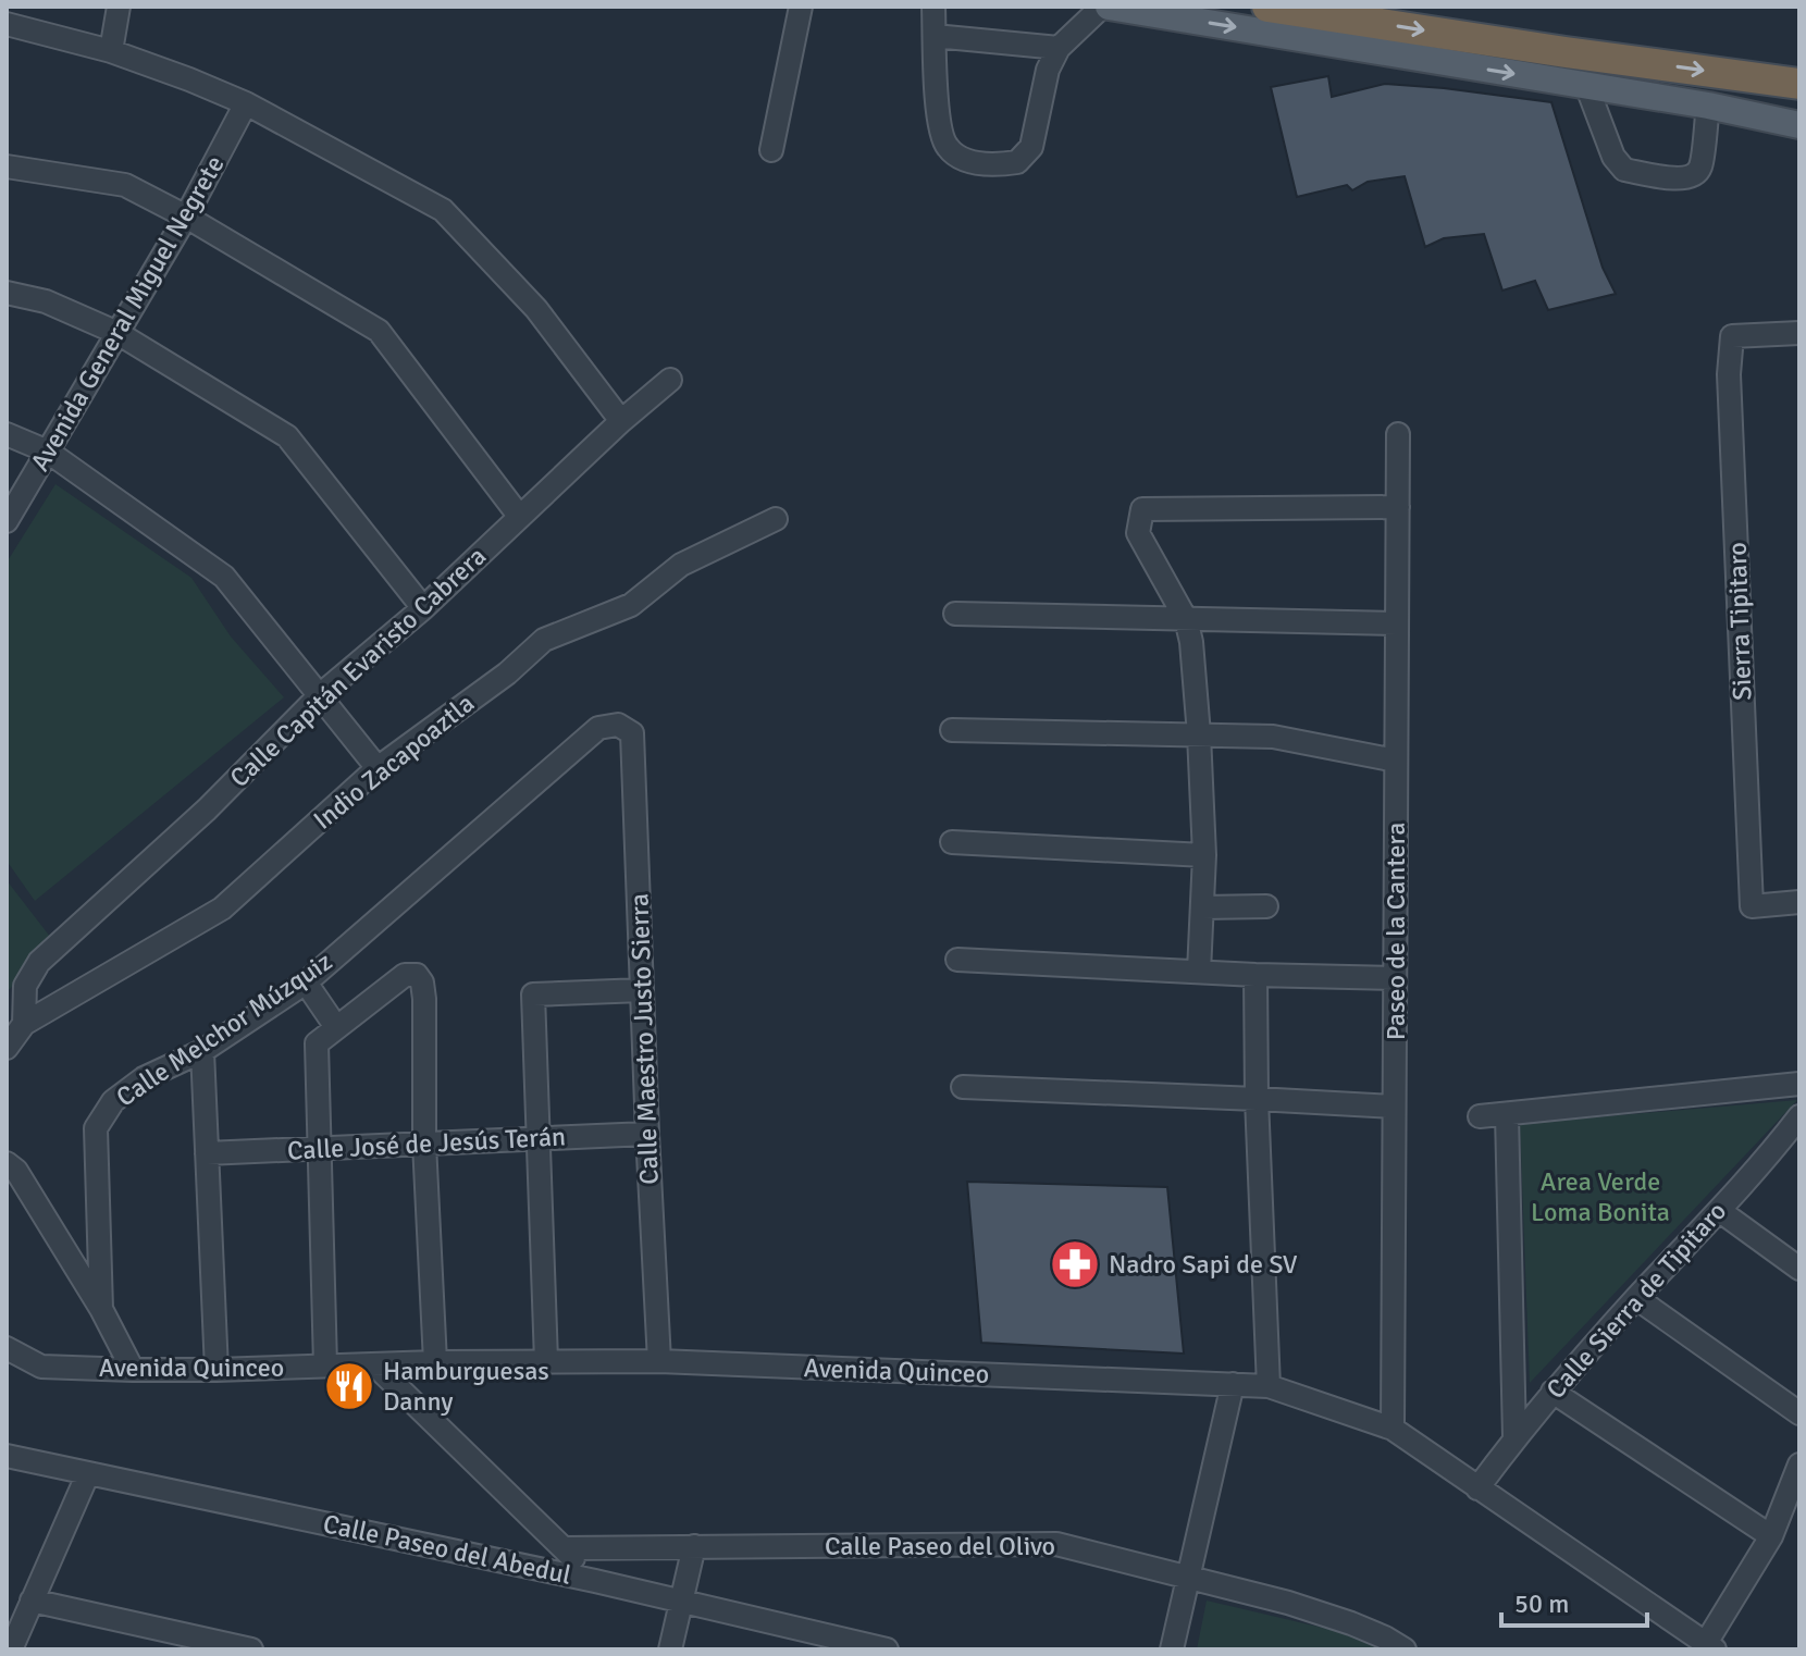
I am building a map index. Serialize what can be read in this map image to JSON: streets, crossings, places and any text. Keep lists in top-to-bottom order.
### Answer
{
  "streets": {
    "street": [
      "Avenida General Miguel Negrete",
      "Sierra Tipitaro",
      "Calle Capitán Evaristo Cabrera",
      "Indio Zacapoaztla",
      "Paseo de la Cantera",
      "Calle Melchor Múzquiz",
      "Calle Maestro Justo Sierra",
      "Calle José de Jesús Terán",
      "Calle Sierra de Tipitaro",
      "Avenida Quinceo",
      "Calle Paseo del Olivo",
      "Calle Paseo del Abedul"
    ]
  },
  "crossings": [
    ["Calle Capitán Evaristo Cabrera", "Indio Zacapoaztla"],
    ["Paseo de la Cantera", "Avenida Quinceo"],
    ["Calle Melchor Múzquiz", "Calle Maestro Justo Sierra"],
    ["Calle Maestro Justo Sierra", "Calle José de Jesús Terán"],
    ["Calle Maestro Justo Sierra", "Avenida Quinceo"],
    ["Calle Sierra de Tipitaro", "Avenida Quinceo"]
  ],
  "parks": ["Area Verde Loma Bonita"],
  "places": {
    "pharmacy": ["Nadro Sapi de SV"],
    "restaurant": ["Hamburguesas Danny"]
  },
  "scale_bar": "50 m"
}
